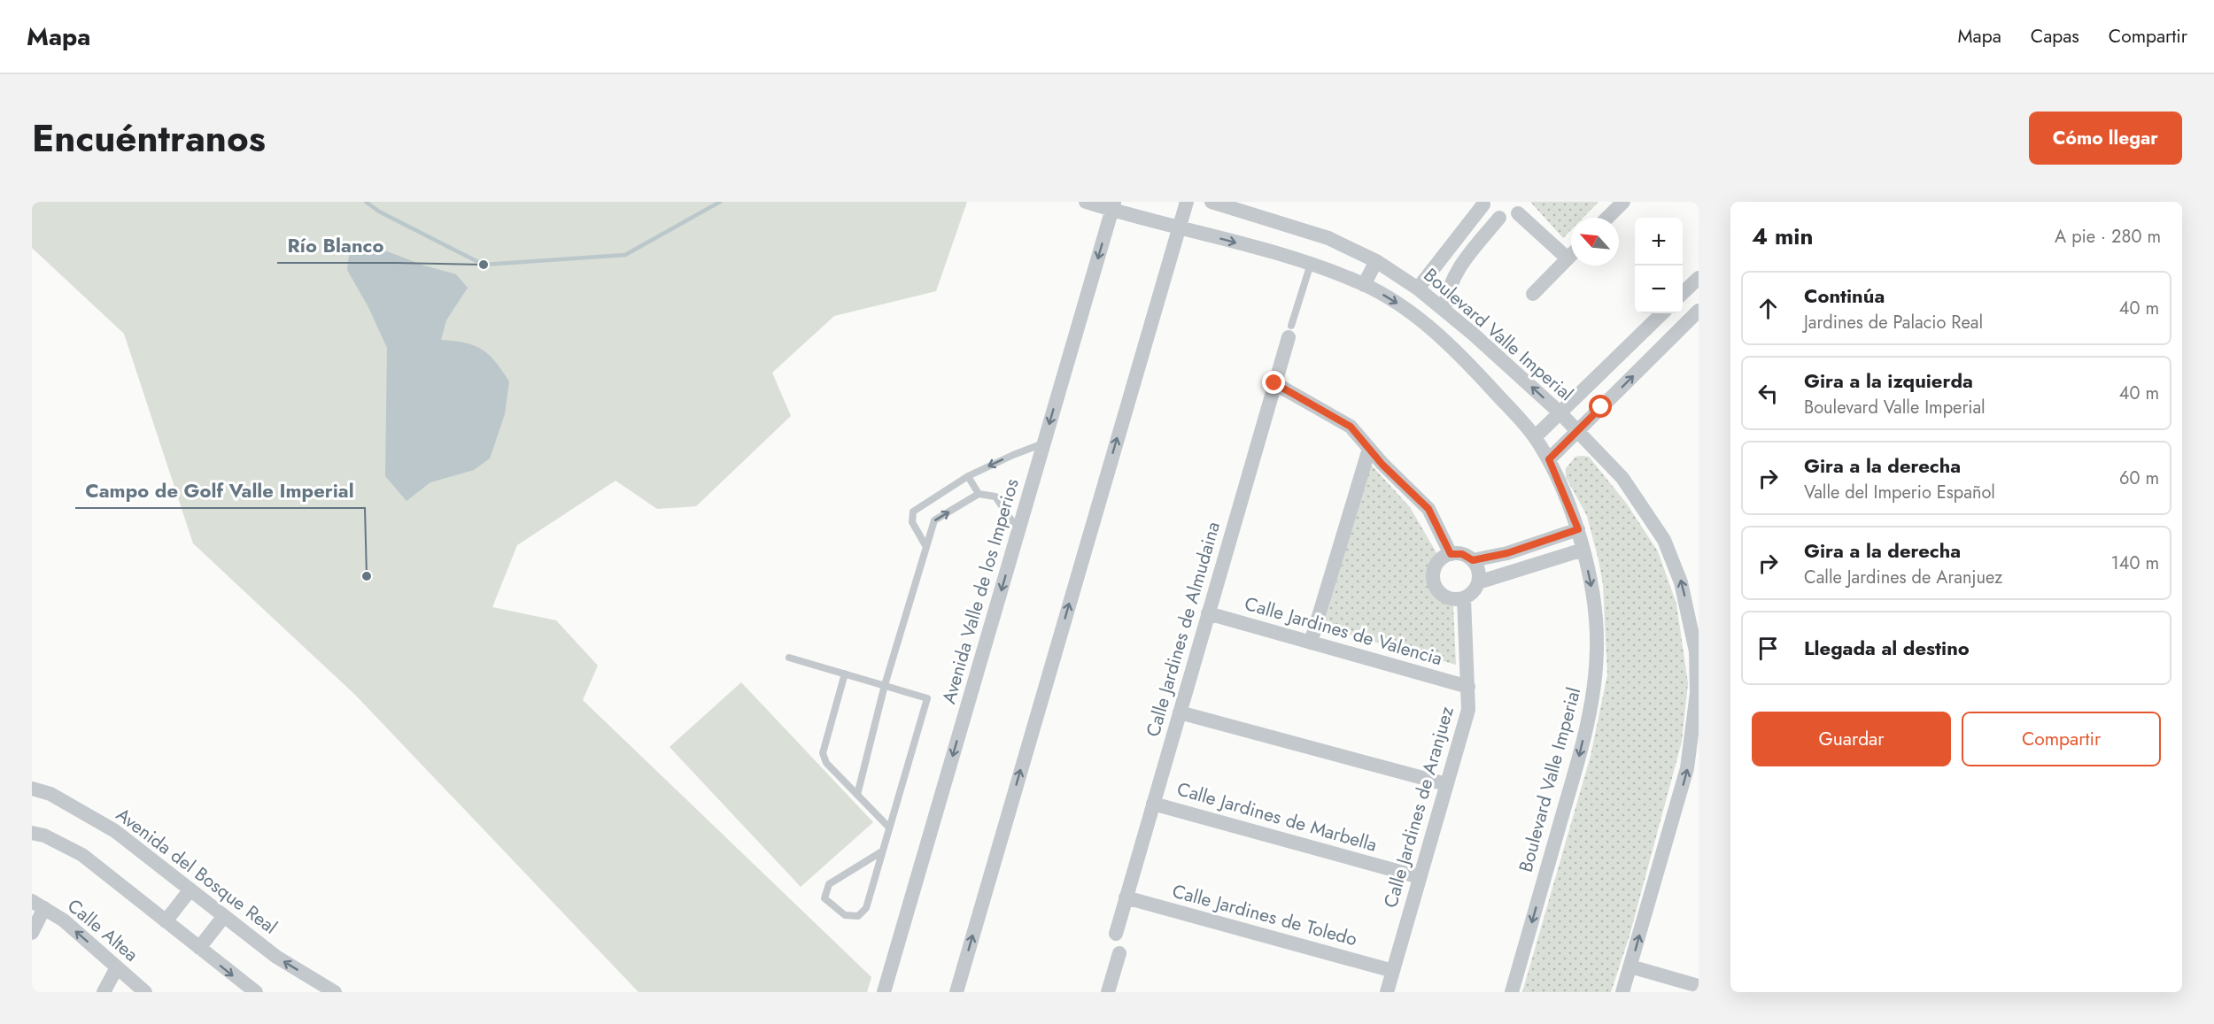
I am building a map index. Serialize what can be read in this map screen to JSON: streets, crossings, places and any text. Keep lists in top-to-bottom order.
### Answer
{
  "streets": {
    "street": [
      "Boulevard Valle Imperial",
      "Avenida Valle de los Imperios",
      "Calle Jardines de Almudaina",
      "Calle Jardines de Valencia",
      "Calle Jardines de Aranjuez",
      "Calle Jardines de Marbella",
      "Avenida del Bosque Real",
      "Calle Jardines de Toledo",
      "Calle Altea"
    ]
  },
  "crossings": [
    ["Boulevard Valle Imperial", "Avenida Valle de los Imperios"],
    ["Calle Jardines de Almudaina", "Calle Jardines de Valencia"],
    ["Calle Jardines de Almudaina", "Calle Jardines de Marbella"],
    ["Calle Jardines de Almudaina", "Calle Jardines de Toledo"],
    ["Calle Jardines de Valencia", "Calle Jardines de Aranjuez"],
    ["Calle Jardines de Aranjuez", "Calle Jardines de Marbella"],
    ["Calle Jardines de Aranjuez", "Calle Jardines de Toledo"]
  ],
  "places": ["Río Blanco", "Campo de Golf Valle Imperial"],
  "north": "top left",
  "page": {
    "header": "Mapa",
    "nav": ["Mapa", "Capas", "Compartir"],
    "title": "Encuéntranos",
    "buttons": [
      "Cómo llegar",
      ["Guardar", "Compartir"]
    ],
    "heading": ["4 min", "A pie · 280 m"],
    "map_buttons": ["+", "−"],
    "list": [
      ["Continúa", "Jardines de Palacio Real", "40 m"],
      ["Gira a la izquierda", "Boulevard Valle Imperial", "40 m"],
      ["Gira a la derecha", "Valle del Imperio Español", "60 m"],
      ["Gira a la derecha", "Calle Jardines de Aranjuez", "140 m"],
      "Llegada al destino"
    ]
  }
}
